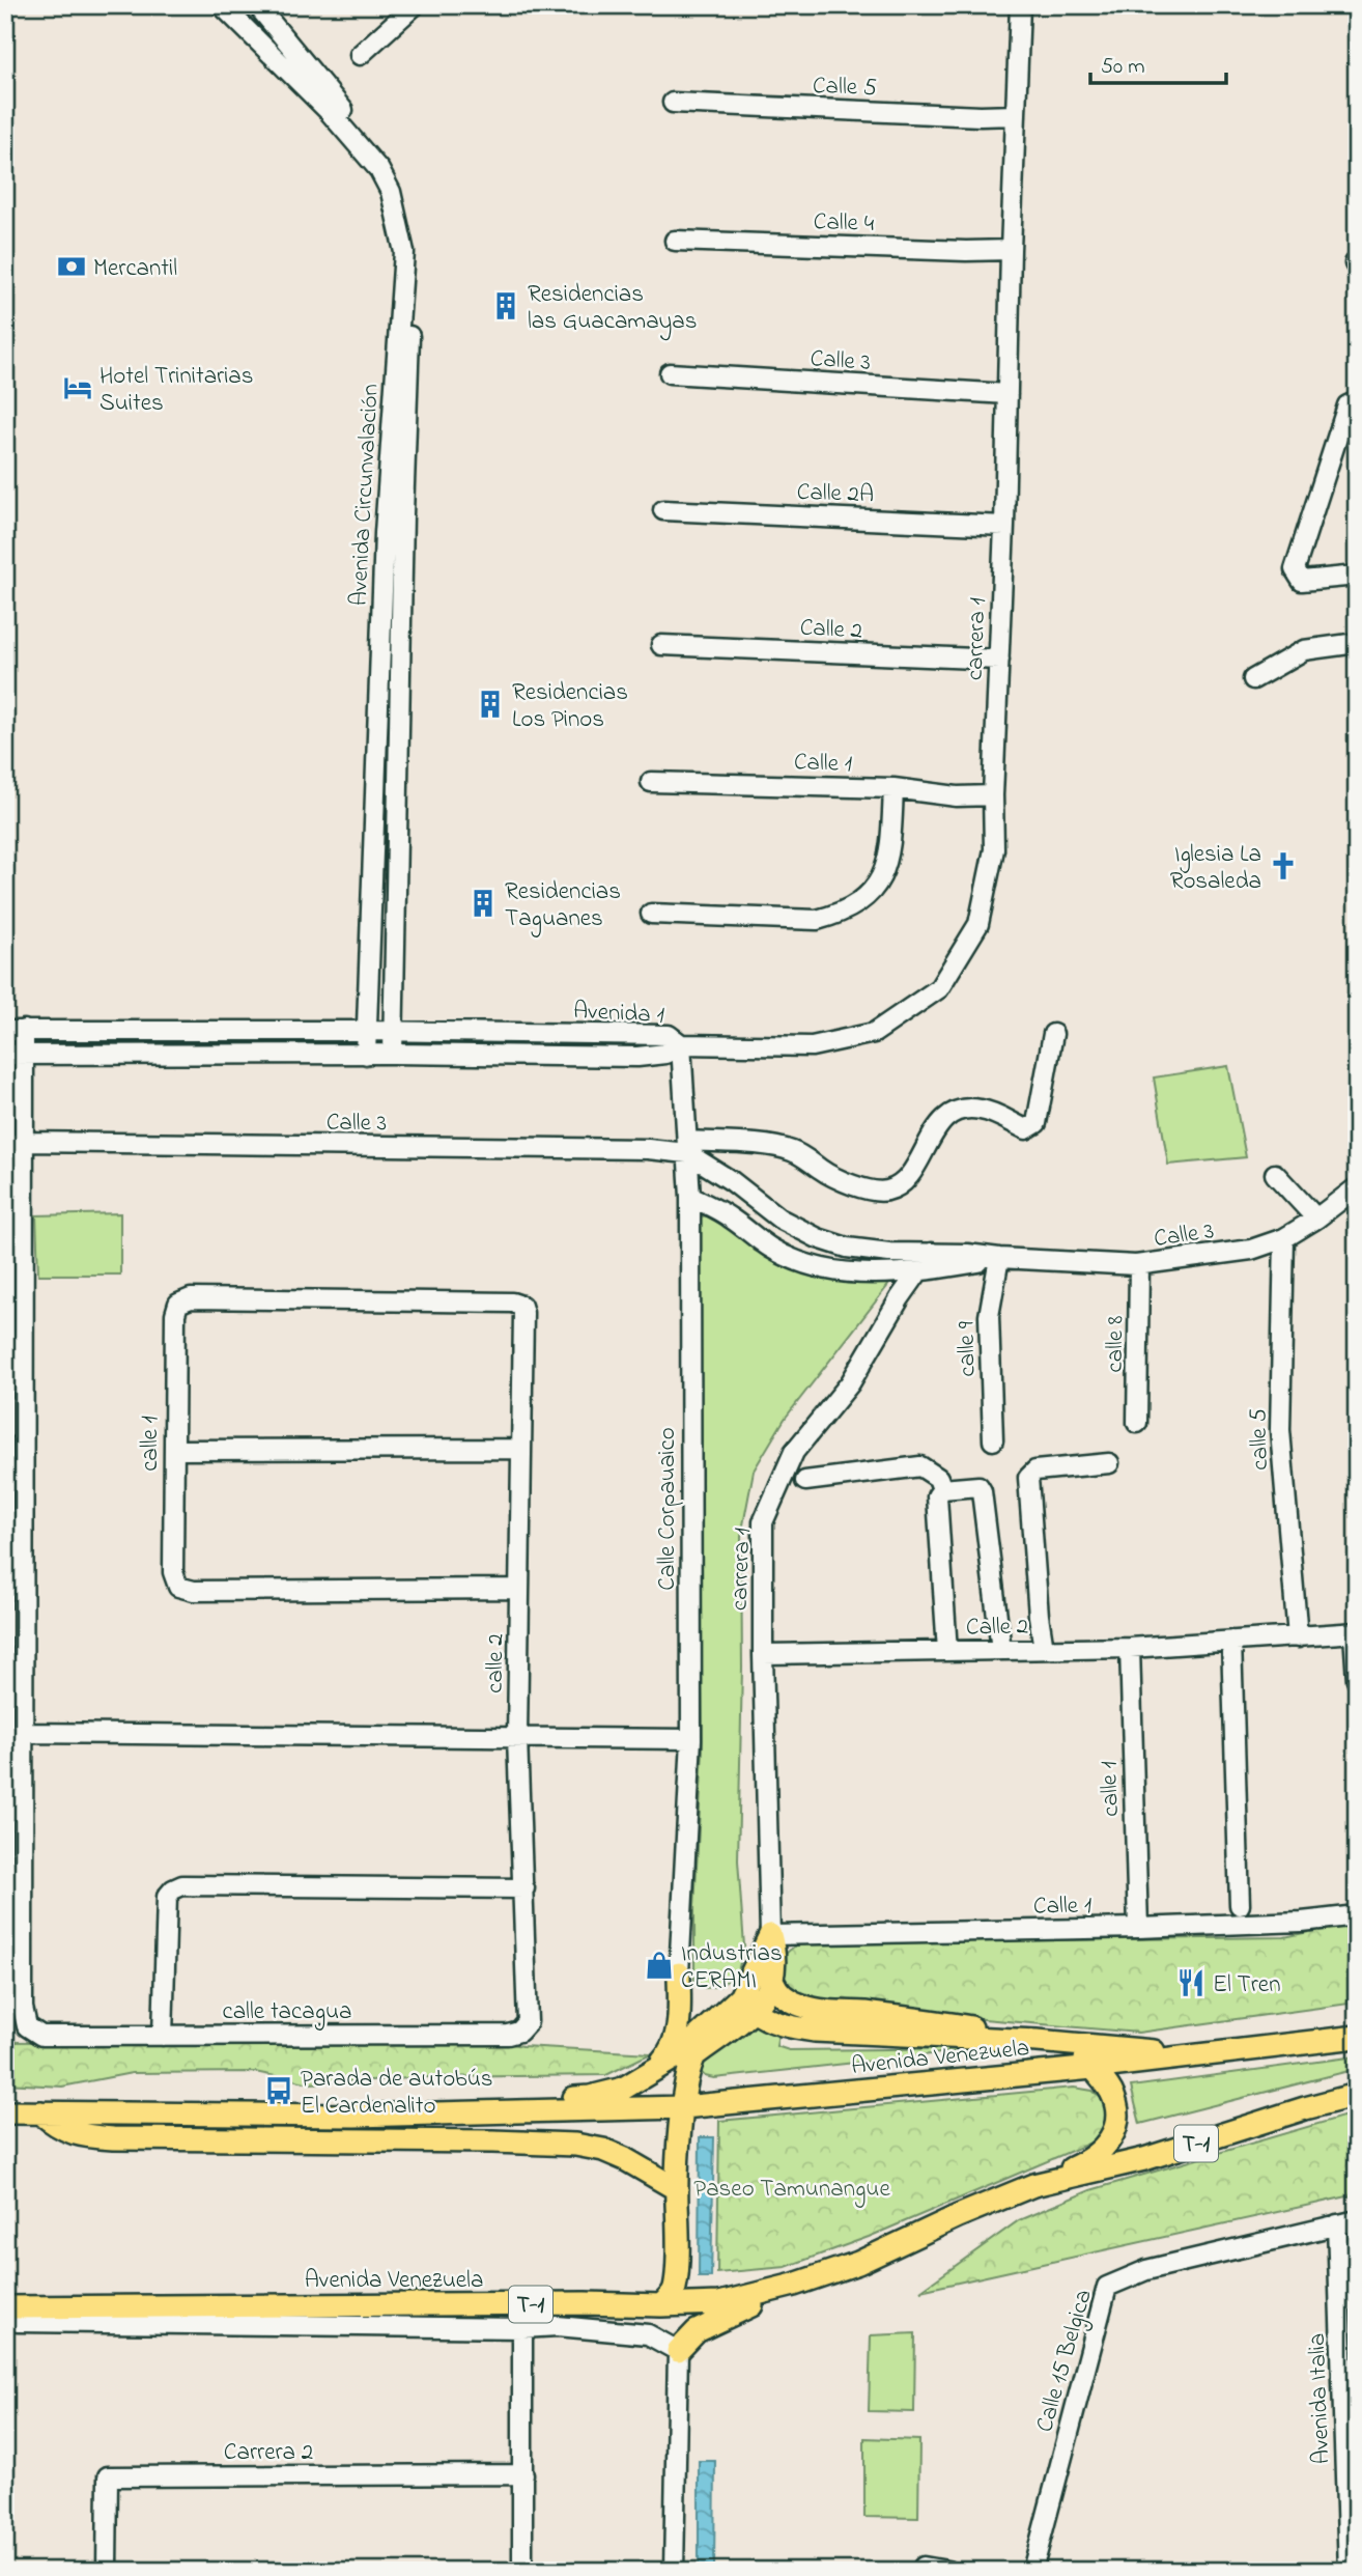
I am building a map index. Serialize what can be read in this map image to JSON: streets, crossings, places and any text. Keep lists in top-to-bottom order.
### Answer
{
  "streets": {
    "main road": ["Avenida Venezuela", "T-1"],
    "street": [
      "Calle 5",
      "Calle 4",
      "Calle 3",
      "Calle 2A",
      "Avenida Circunvalación",
      "Calle 2",
      "carrera 1",
      "Calle 1",
      "Avenida 1",
      "calle 8",
      "calle 9",
      "calle 5",
      "calle 1",
      "Calle Corpauaico",
      "calle 2",
      "calle tacagua",
      "Calle 15 Belgica",
      "Avenida Italia",
      "Carrera 2"
    ]
  },
  "crossings": [
    ["Calle 5", "carrera 1"],
    ["Calle 4", "carrera 1"],
    ["Calle 3", "carrera 1"],
    ["Calle 3", "calle 8"],
    ["Calle 3", "calle 9"],
    ["Calle 3", "calle 5"],
    ["Calle 3", "Calle Corpauaico"],
    ["Calle 2A", "carrera 1"],
    ["Avenida Circunvalación", "Avenida 1"],
    ["Calle 2", "carrera 1"],
    ["Calle 2", "calle 5"],
    ["Calle 2", "calle 1"],
    ["carrera 1", "Calle 1"],
    ["carrera 1", "Avenida 1"],
    ["carrera 1", "Calle Corpauaico"],
    ["Calle 1", "calle 1"],
    ["Avenida 1", "Calle Corpauaico"],
    ["calle 1", "calle 2"],
    ["calle 2", "calle tacagua"],
    ["Calle 15 Belgica", "Avenida Italia"]
  ],
  "parks": ["Paseo Tamunangue"],
  "places": {
    "bank": ["Mercantil"],
    "building": ["Residencias las Guacamayas", "Residencias Los Pinos", "Residencias Taguanes"],
    "hotel": ["Hotel Trinitarias Suites"],
    "church": ["Iglesia La Rosaleda"],
    "shop": ["Industrias CERAMI"],
    "restaurant": ["El Tren"],
    "bus stop": ["Parada de autobús El Cardenalito"]
  },
  "scale_bar": "50 m"
}
